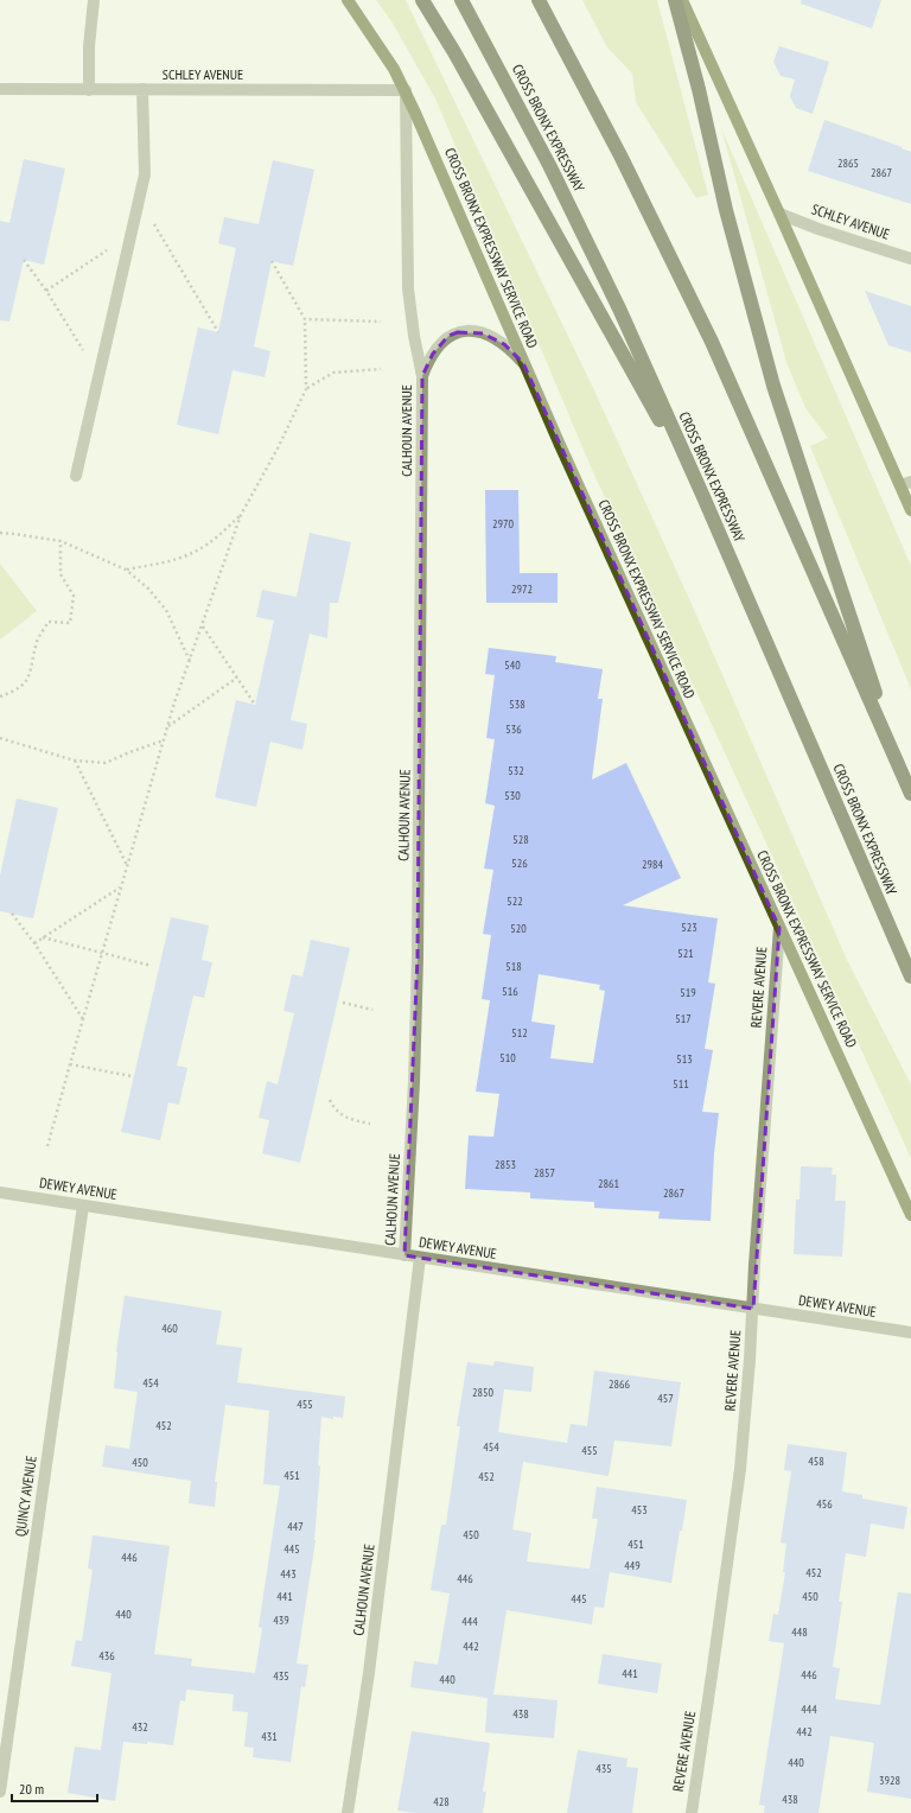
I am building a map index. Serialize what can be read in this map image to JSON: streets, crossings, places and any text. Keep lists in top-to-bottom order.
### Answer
{
  "streets": {
    "highway": ["CROSS BRONX EXPRESSWAY"],
    "main road": ["CROSS BRONX EXPRESSWAY SERVICE ROAD"],
    "street": [
      "SCHLEY AVENUE",
      "CALHOUN AVENUE",
      "REVERE AVENUE",
      "DEWEY AVENUE",
      "QUINCY AVENUE"
    ]
  },
  "crossings": [
    ["SCHLEY AVENUE", "CROSS BRONX EXPRESSWAY SERVICE ROAD"],
    ["SCHLEY AVENUE", "CALHOUN AVENUE"],
    ["CROSS BRONX EXPRESSWAY SERVICE ROAD", "CALHOUN AVENUE"],
    ["CROSS BRONX EXPRESSWAY SERVICE ROAD", "REVERE AVENUE"],
    ["CALHOUN AVENUE", "DEWEY AVENUE"],
    ["REVERE AVENUE", "DEWEY AVENUE"],
    ["DEWEY AVENUE", "QUINCY AVENUE"]
  ],
  "house_numbers": [
    "2865",
    "2867",
    "2970",
    "2972",
    "540",
    "538",
    "536",
    "532",
    "530",
    "528",
    "526",
    "2984",
    "522",
    "523",
    "520",
    "521",
    "518",
    "516",
    "519",
    "517",
    "512",
    "510",
    "513",
    "511",
    "2853",
    "2857",
    "2861",
    "2867",
    "460",
    "454",
    "2866",
    "2850",
    "457",
    "455",
    "452",
    "454",
    "455",
    "458",
    "450",
    "451",
    "452",
    "456",
    "453",
    "447",
    "450",
    "451",
    "445",
    "446",
    "449",
    "452",
    "443",
    "446",
    "441",
    "450",
    "445",
    "440",
    "439",
    "444",
    "448",
    "442",
    "436",
    "441",
    "446",
    "435",
    "440",
    "444",
    "438",
    "432",
    "442",
    "431",
    "440",
    "435",
    "3928",
    "438",
    "428"
  ],
  "scale_bar": "20 m"
}
